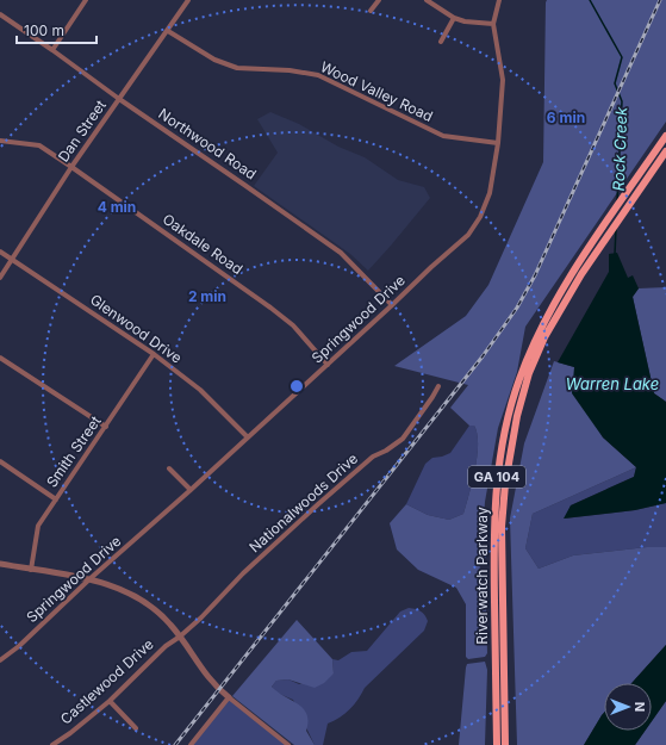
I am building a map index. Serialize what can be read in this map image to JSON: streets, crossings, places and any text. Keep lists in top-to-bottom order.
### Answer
{
  "streets": {
    "main road": ["GA 104", "Riverwatch Parkway"],
    "street": [
      "Wood Valley Road",
      "Dan Street",
      "Northwood Road",
      "Oakdale Road",
      "Springwood Drive",
      "Glenwood Drive",
      "Smith Street",
      "Nationalwoods Drive",
      "Castlewood Drive"
    ]
  },
  "crossings": [
    ["Wood Valley Road", "Dan Street"],
    ["Wood Valley Road", "Springwood Drive"],
    ["Dan Street", "Northwood Road"],
    ["Dan Street", "Oakdale Road"],
    ["Dan Street", "Glenwood Drive"],
    ["Northwood Road", "Springwood Drive"],
    ["Oakdale Road", "Springwood Drive"],
    ["Springwood Drive", "Glenwood Drive"],
    ["Glenwood Drive", "Smith Street"],
    ["Nationalwoods Drive", "Castlewood Drive"]
  ],
  "water": ["Rock Creek", "Warren Lake"],
  "scale_bar": "100 m",
  "north": "right",
  "rings": ["6 min", "4 min", "2 min"]
}
